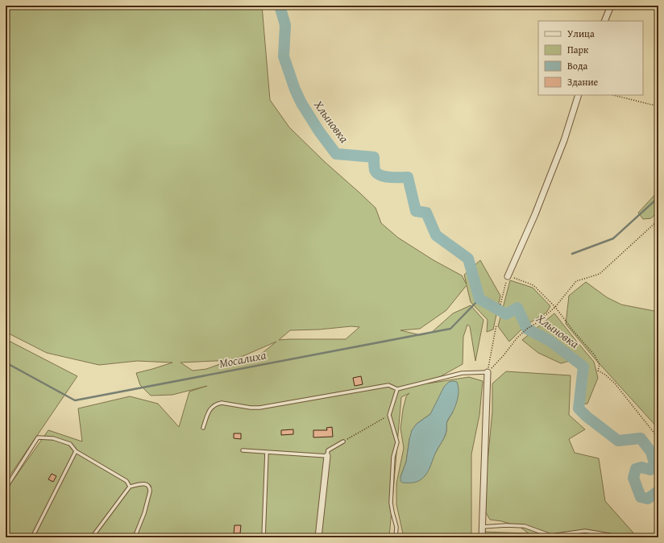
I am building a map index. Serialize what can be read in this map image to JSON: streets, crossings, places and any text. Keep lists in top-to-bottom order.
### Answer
{
  "water": ["Хлыновка", "Мосалиха"],
  "legend": [
    "Улица",
    "Парк",
    "Вода",
    "Здание"
  ]
}
